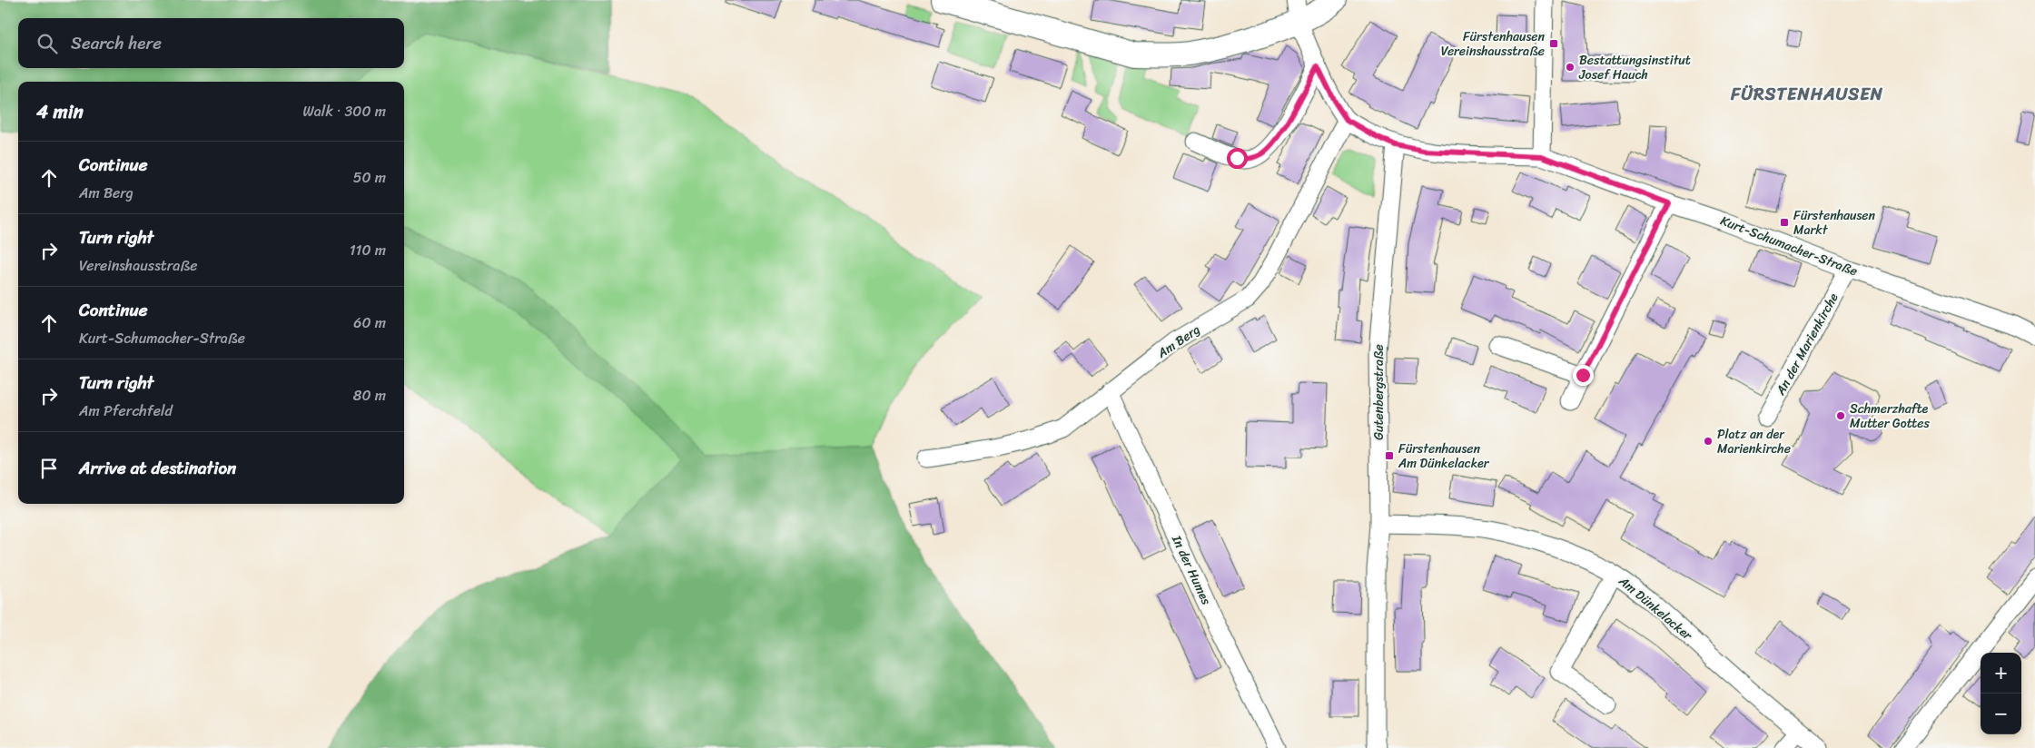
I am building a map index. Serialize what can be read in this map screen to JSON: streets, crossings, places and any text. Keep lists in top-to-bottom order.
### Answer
{
  "streets": {
    "street": [
      "Kurt-Schumacher-Straße",
      "Am Berg",
      "An der Marienkirche",
      "Gutenbergstraße",
      "In der Humes",
      "Am Dünkelacker"
    ]
  },
  "crossings": [
    ["Kurt-Schumacher-Straße", "Am Berg"],
    ["Kurt-Schumacher-Straße", "An der Marienkirche"],
    ["Kurt-Schumacher-Straße", "Gutenbergstraße"],
    ["Am Berg", "In der Humes"],
    ["Gutenbergstraße", "Am Dünkelacker"]
  ],
  "districts": ["FÜRSTENHAUSEN"],
  "places": {
    "transit": ["Fürstenhausen Vereinshausstraße", "Fürstenhausen Markt", "Fürstenhausen Am Dünkelacker"],
    "other": ["Bestattungsinstitut Josef Hauch", "Schmerzhafte Mutter Gottes", "Platz an der Marienkirche"]
  },
  "page": {
    "search": "Search here",
    "heading": ["4 min", "Walk · 300 m"],
    "list": [
      ["Continue", "Am Berg", "50 m"],
      ["Turn right", "Vereinshausstraße", "110 m"],
      ["Continue", "Kurt-Schumacher-Straße", "60 m"],
      ["Turn right", "Am Pferchfeld", "80 m"],
      "Arrive at destination"
    ],
    "map_buttons": ["+", "−"]
  }
}
